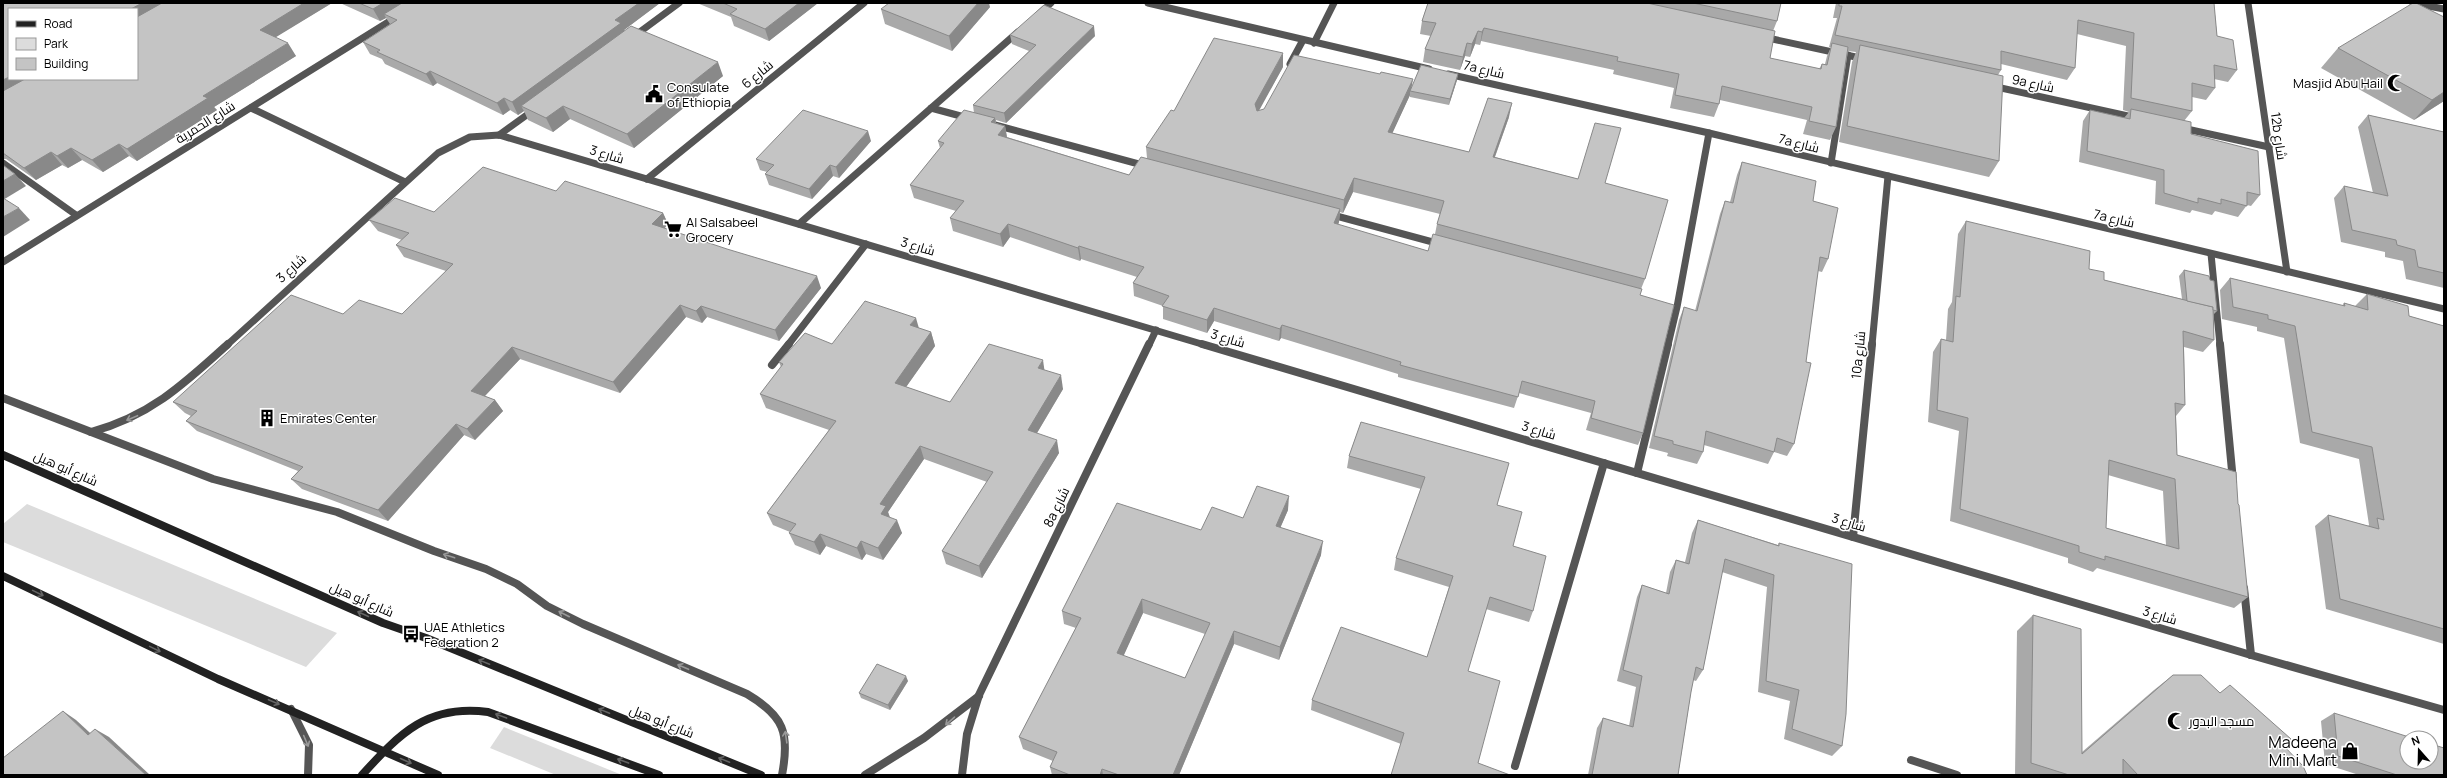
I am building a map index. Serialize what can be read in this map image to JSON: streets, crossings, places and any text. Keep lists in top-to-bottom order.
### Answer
{
  "streets": {
    "main road": ["شارع أبو هيل"],
    "street": [
      "7a شارع",
      "شارع 6",
      "9a شارع",
      "شارع الحمرية",
      "12b شارع",
      "شارع 3",
      "10a شارع",
      "8a شارع"
    ]
  },
  "crossings": [
    ["7a شارع", "12b شارع"],
    ["7a شارع", "10a شارع"],
    ["شارع 6", "شارع 3"],
    ["شارع 3", "10a شارع"],
    ["شارع 3", "8a شارع"]
  ],
  "one_way": ["شارع أبو هيل"],
  "places": {
    "mosque": ["Masjid Abu Hail", "مسجد البدور"],
    "public building": ["Consulate of Ethiopia"],
    "supermarket": ["Al Salsabeel Grocery"],
    "building": ["Emirates Center"],
    "bus stop": ["UAE Athletics Federation 2"],
    "shop": ["Madeena Mini Mart"]
  },
  "legend": ["Road", "Park", "Building"],
  "north": "top"
}
